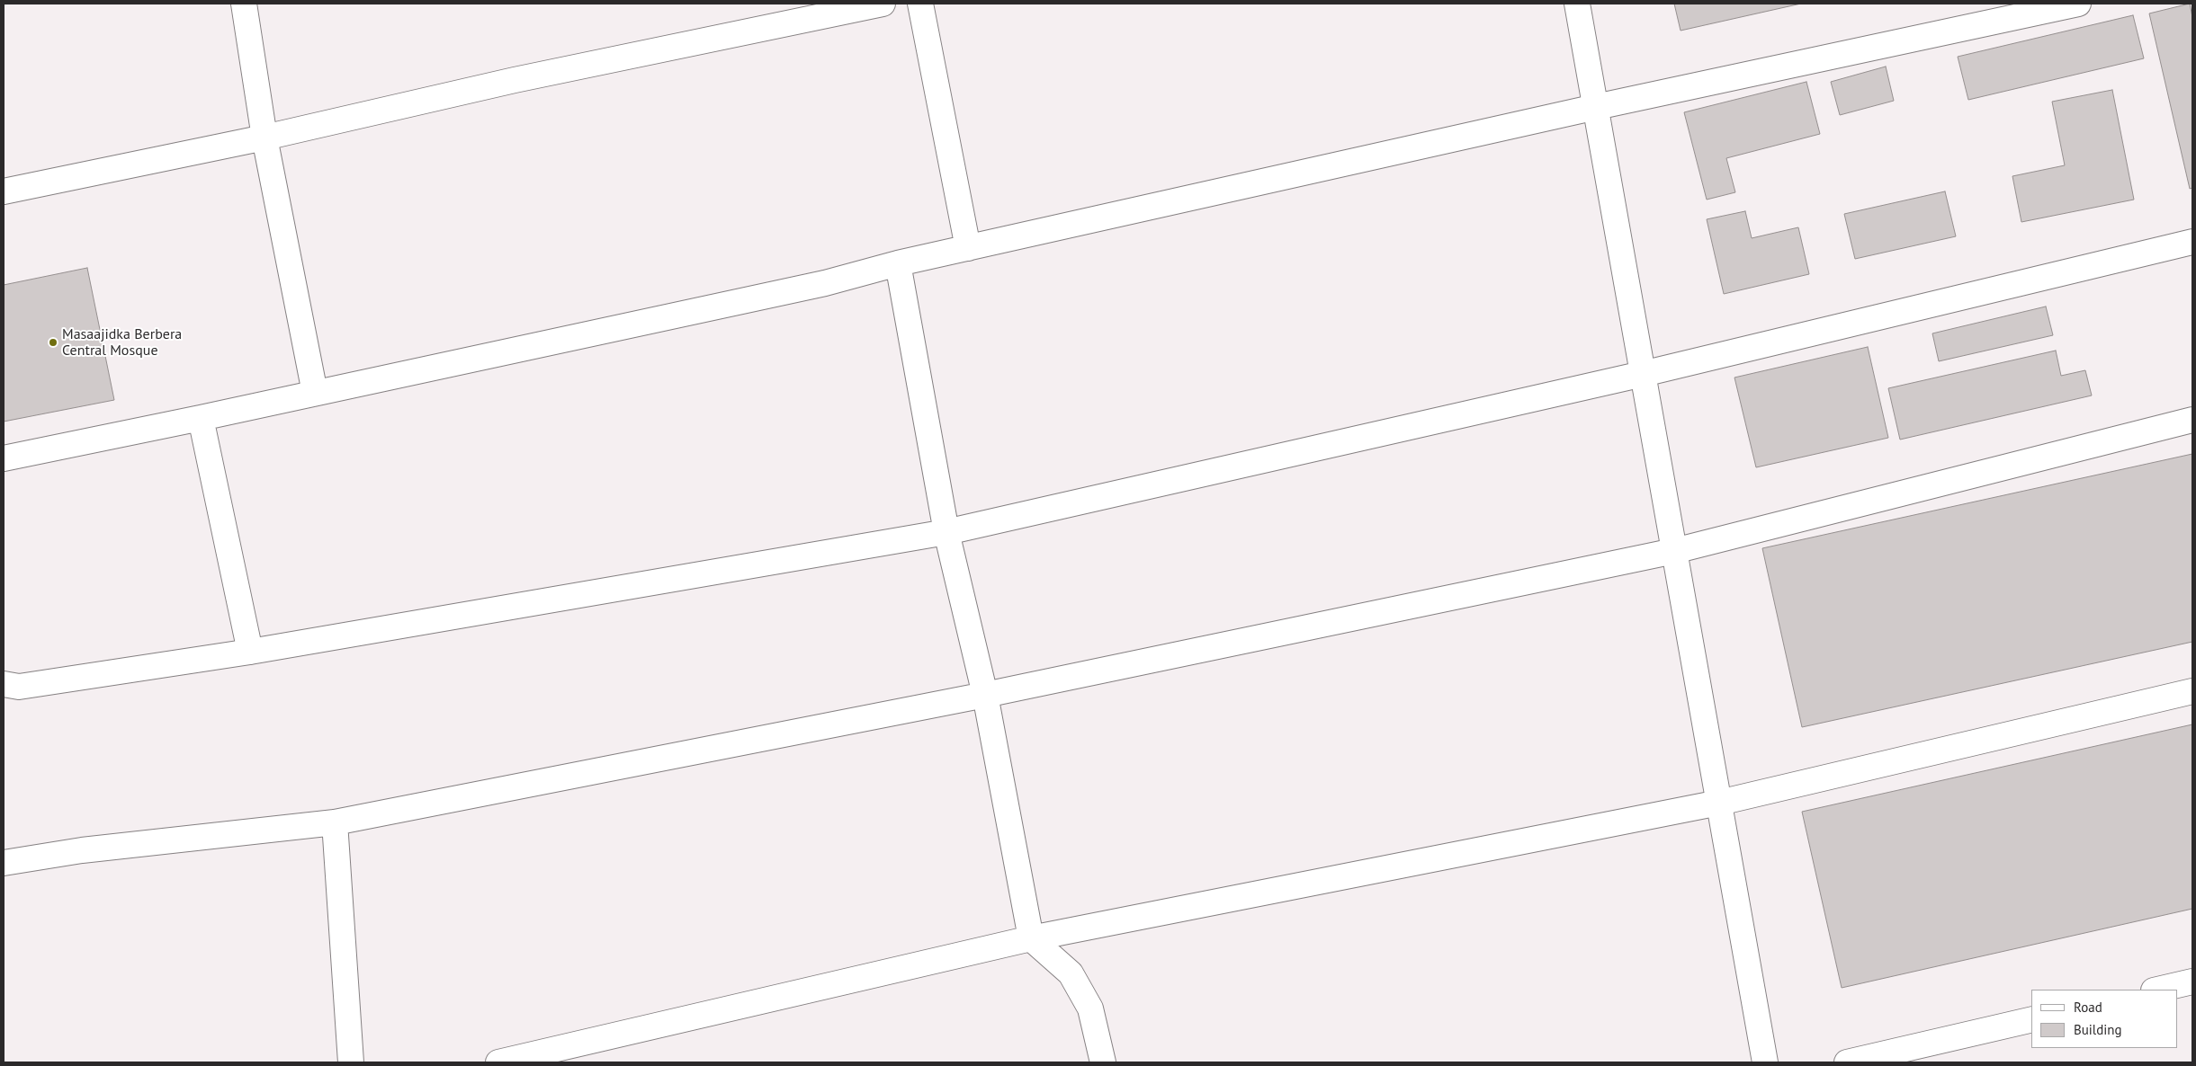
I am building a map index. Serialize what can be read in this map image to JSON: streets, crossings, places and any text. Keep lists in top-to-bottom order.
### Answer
{
  "places": ["Masaajidka Berbera Central Mosque"],
  "legend": ["Road", "Building"]
}
